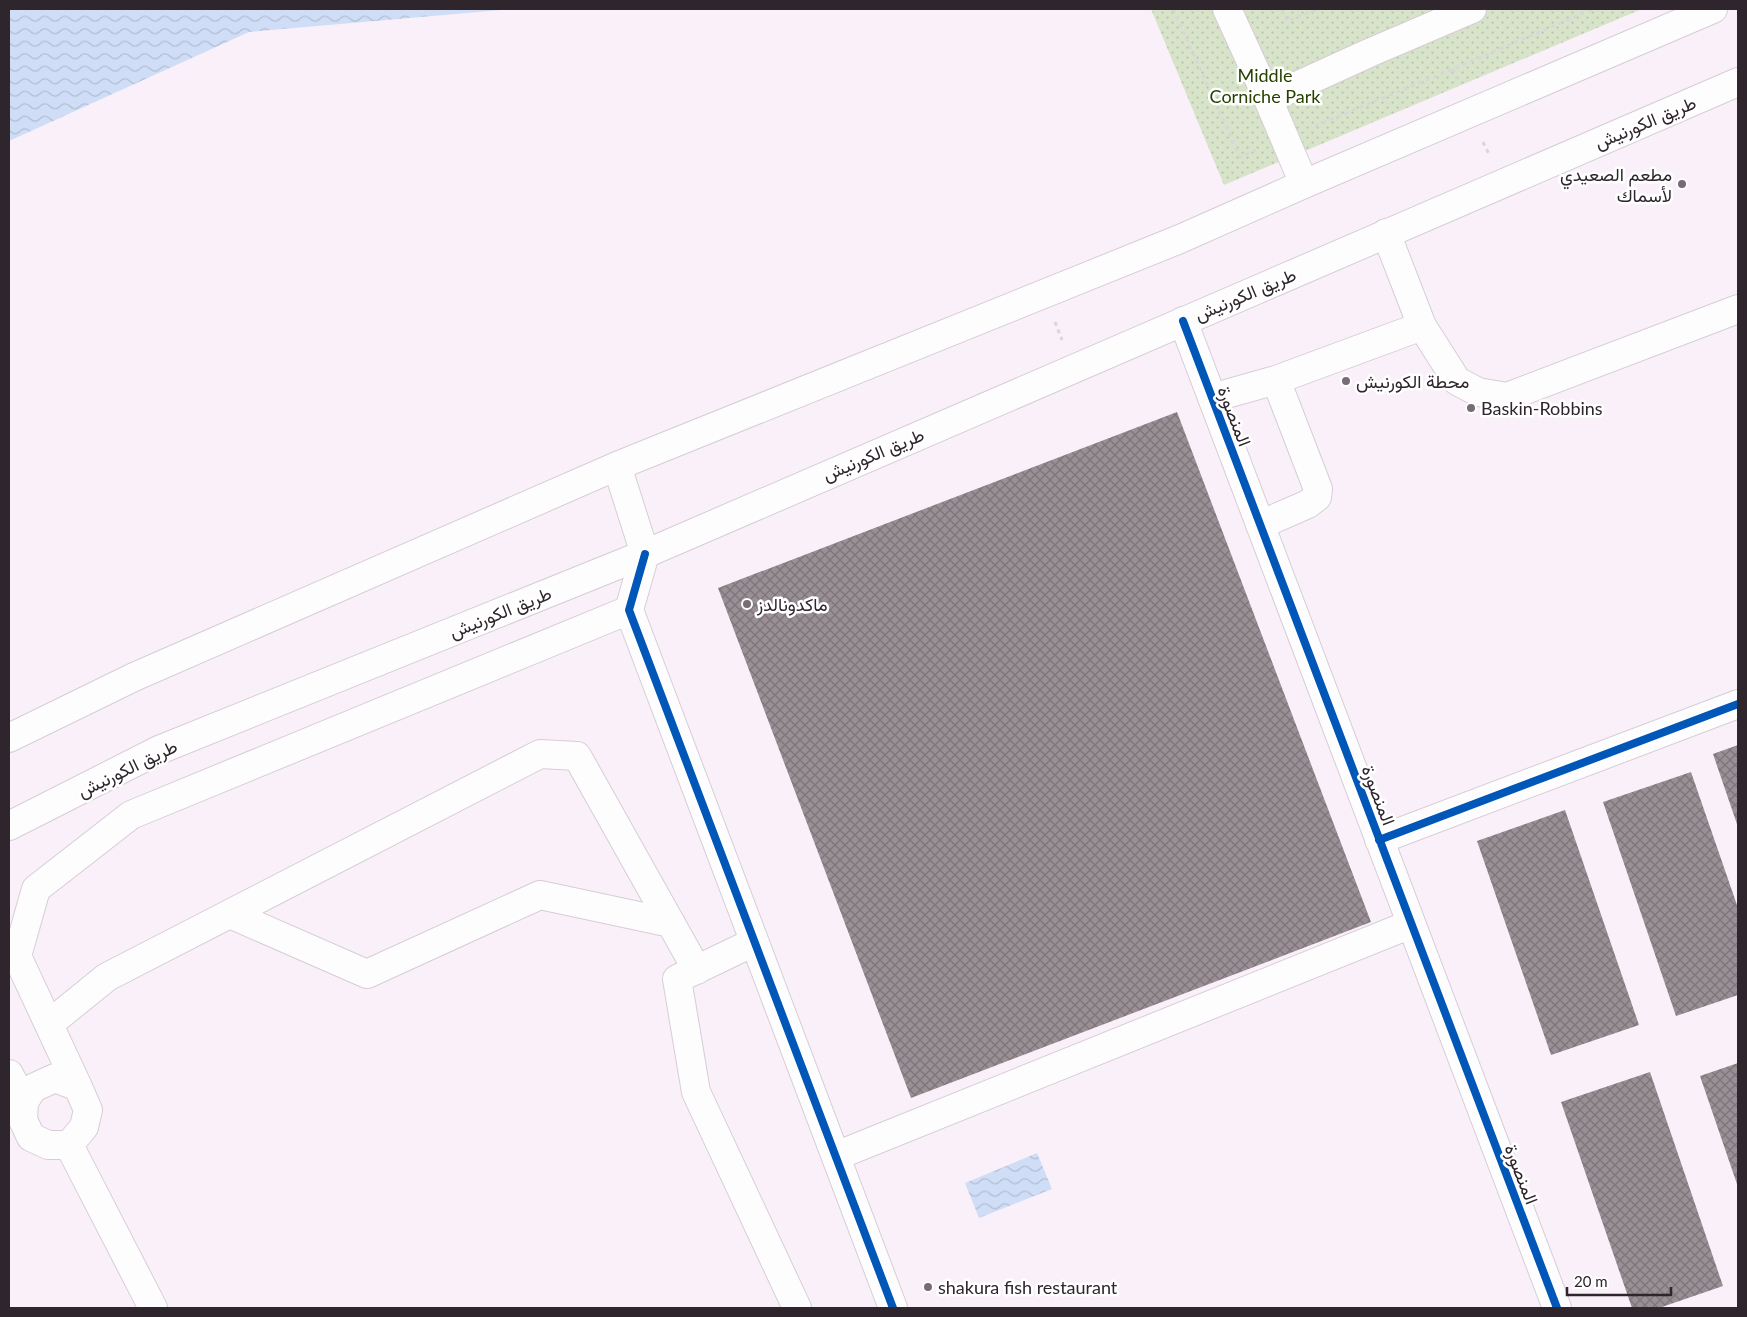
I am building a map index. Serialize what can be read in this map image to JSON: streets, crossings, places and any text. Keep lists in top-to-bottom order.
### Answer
{
  "streets": {
    "main road": ["طريق الكورنيش", "المنصورة"]
  },
  "crossings": [
    ["طريق الكورنيش", "المنصورة"]
  ],
  "parks": ["Middle Corniche Park"],
  "places": [
    "مطعم الصعيدي لأسماك",
    "محطة الكورنيش",
    "Baskin-Robbins",
    "ماكدونالدز",
    "shakura fish restaurant"
  ],
  "scale_bar": "20 m"
}
